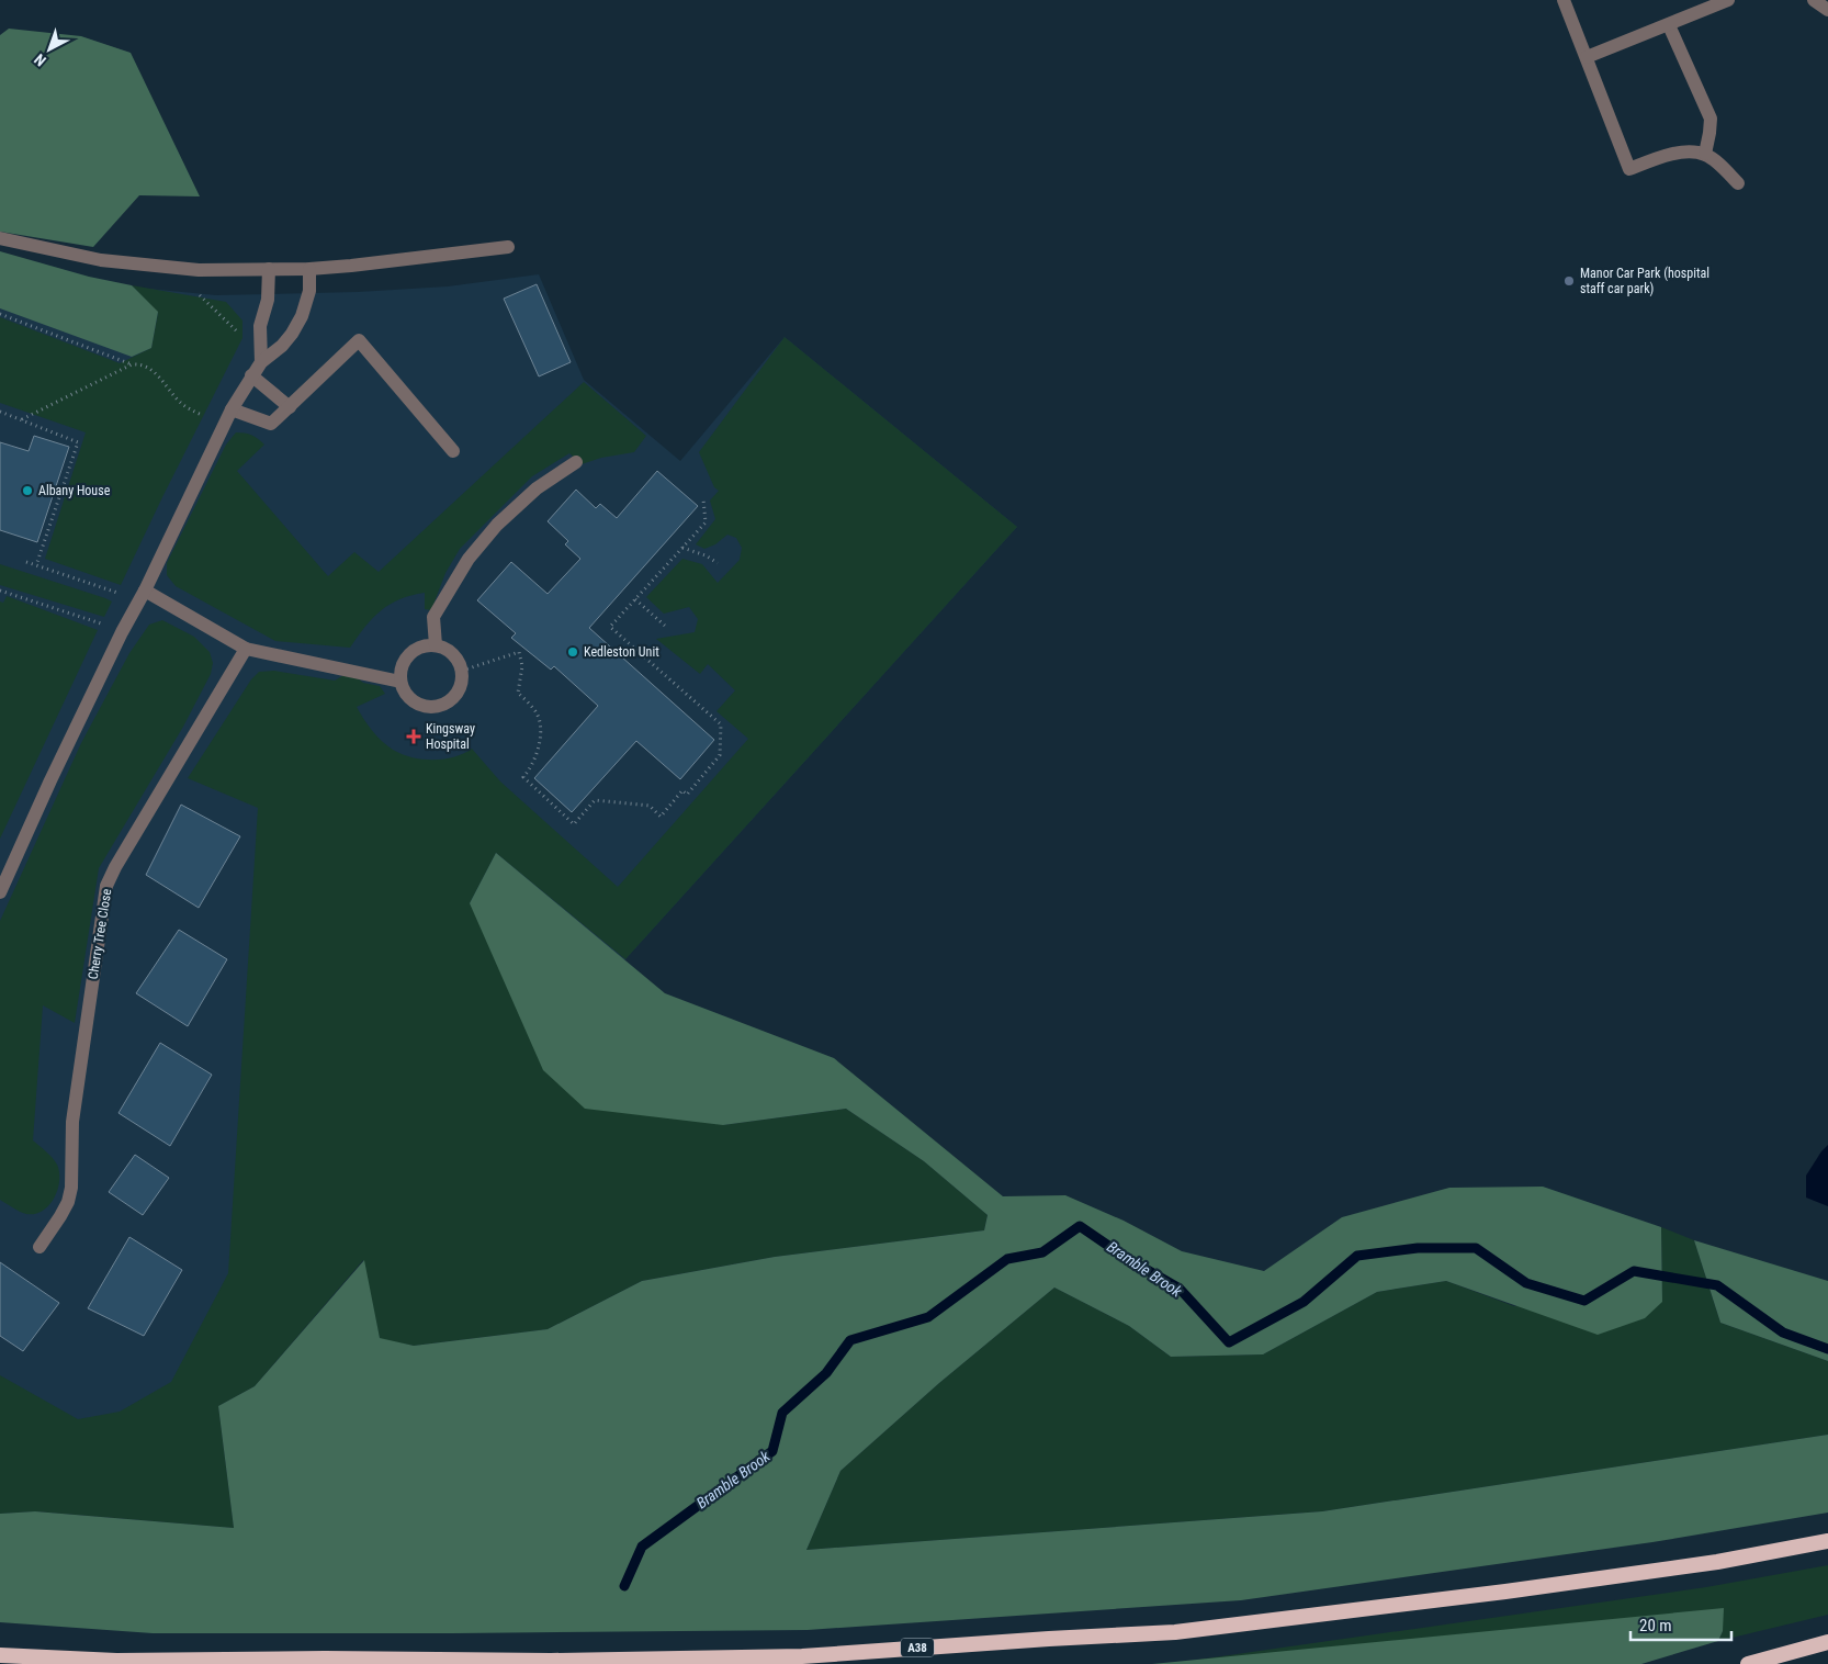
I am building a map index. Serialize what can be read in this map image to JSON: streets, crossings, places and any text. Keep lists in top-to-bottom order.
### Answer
{
  "streets": {
    "highway": ["A38"],
    "lane": ["Cherry Tree Close"]
  },
  "water": ["Bramble Brook"],
  "places": {
    "other": ["Manor Car Park (hospital staff car park)", "Albany House", "Kedleston Unit"],
    "health": ["Kingsway Hospital"]
  },
  "scale_bar": "20 m",
  "north": "bottom left"
}
